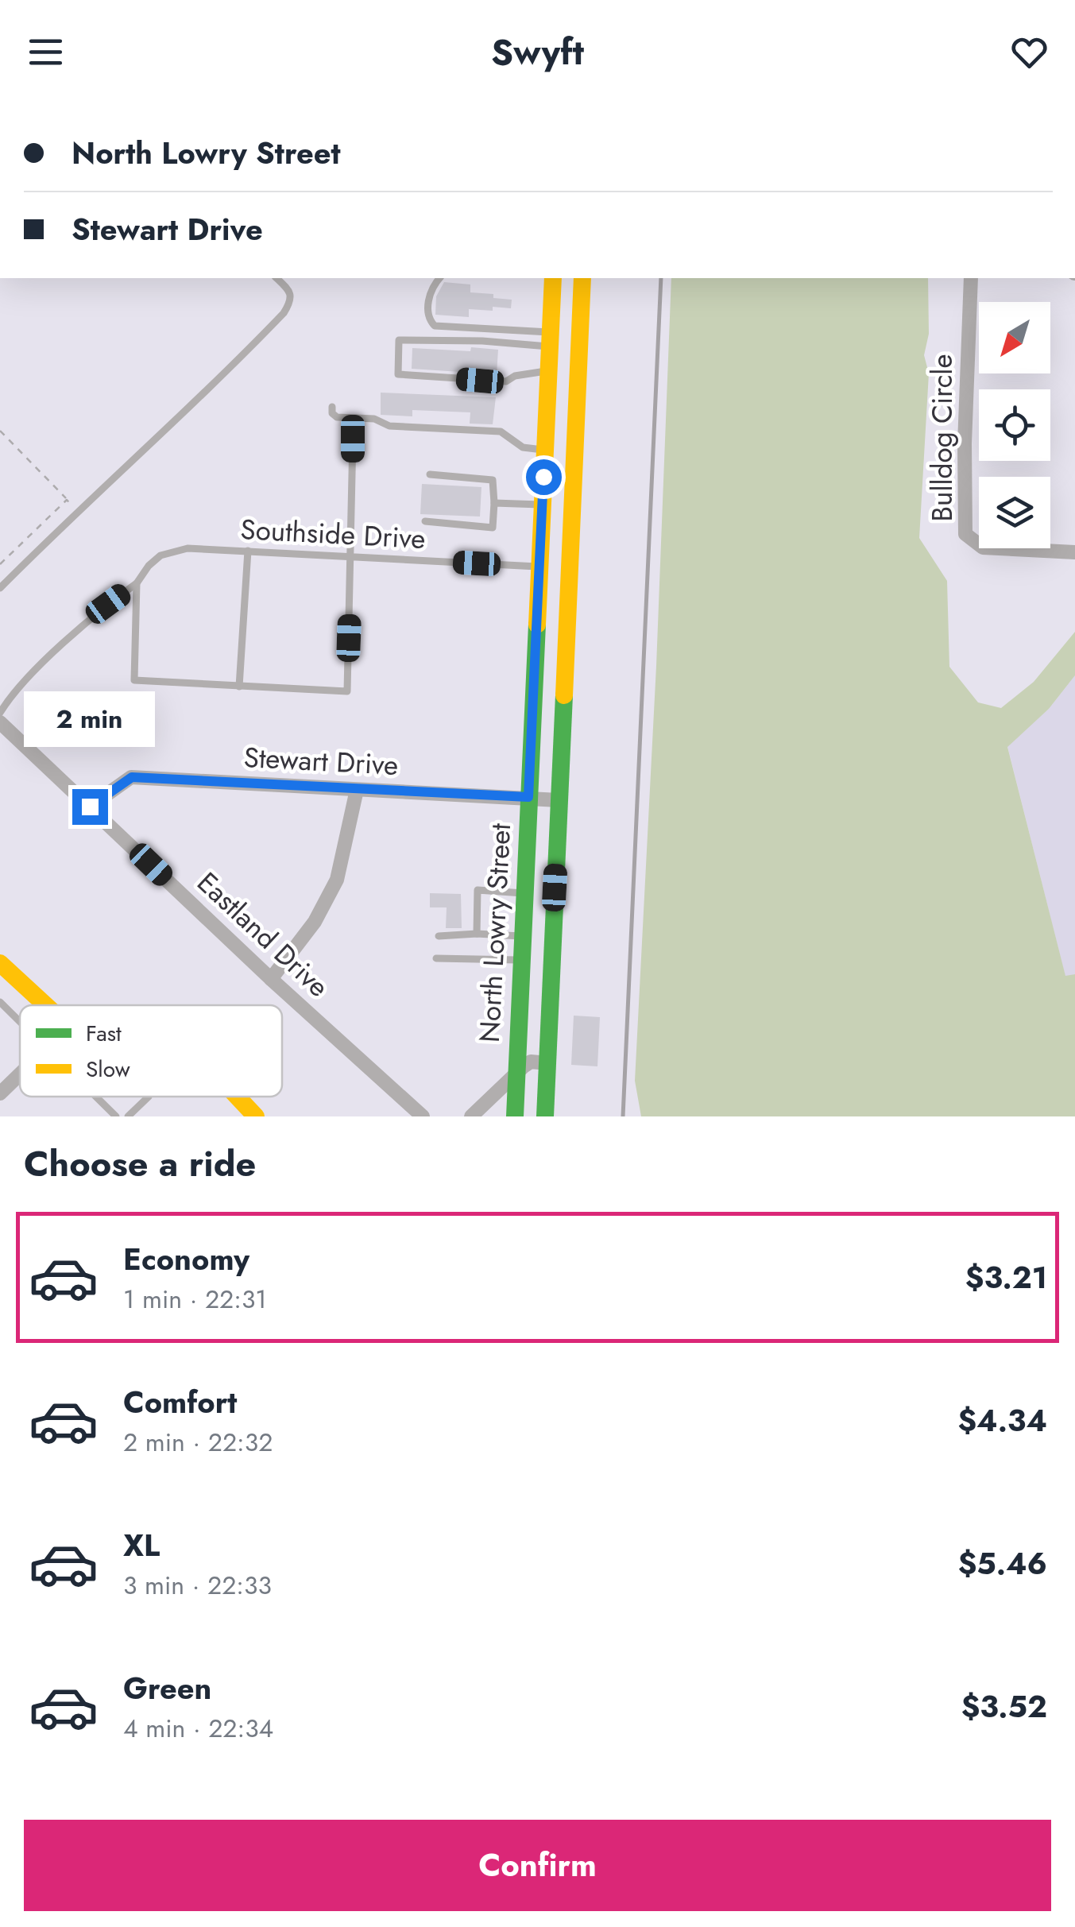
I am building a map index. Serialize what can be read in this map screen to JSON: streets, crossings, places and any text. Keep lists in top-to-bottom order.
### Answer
{
  "streets": {
    "main road": ["North Lowry Street"],
    "street": ["Bulldog Circle", "Stewart Drive", "Eastland Drive"],
    "lane": ["Southside Drive"]
  },
  "crossings": [
    ["Southside Drive", "North Lowry Street"],
    ["Stewart Drive", "North Lowry Street"],
    ["Stewart Drive", "Eastland Drive"]
  ],
  "legend": ["Fast", "Slow"],
  "north": "bottom left",
  "page": {
    "header": "Swyft",
    "banner": ["North Lowry Street", "Stewart Drive"],
    "bubble": "2 min",
    "heading": "Choose a ride",
    "list": [
      {
        "name": "Economy",
        "note": "1 min · 22:31",
        "value": "$3.21"
      },
      {
        "name": "Comfort",
        "note": "2 min · 22:32",
        "value": "$4.34"
      },
      {
        "name": "XL",
        "note": "3 min · 22:33",
        "value": "$5.46"
      },
      {
        "name": "Green",
        "note": "4 min · 22:34",
        "value": "$3.52"
      }
    ],
    "buttons": "Confirm"
  }
}
